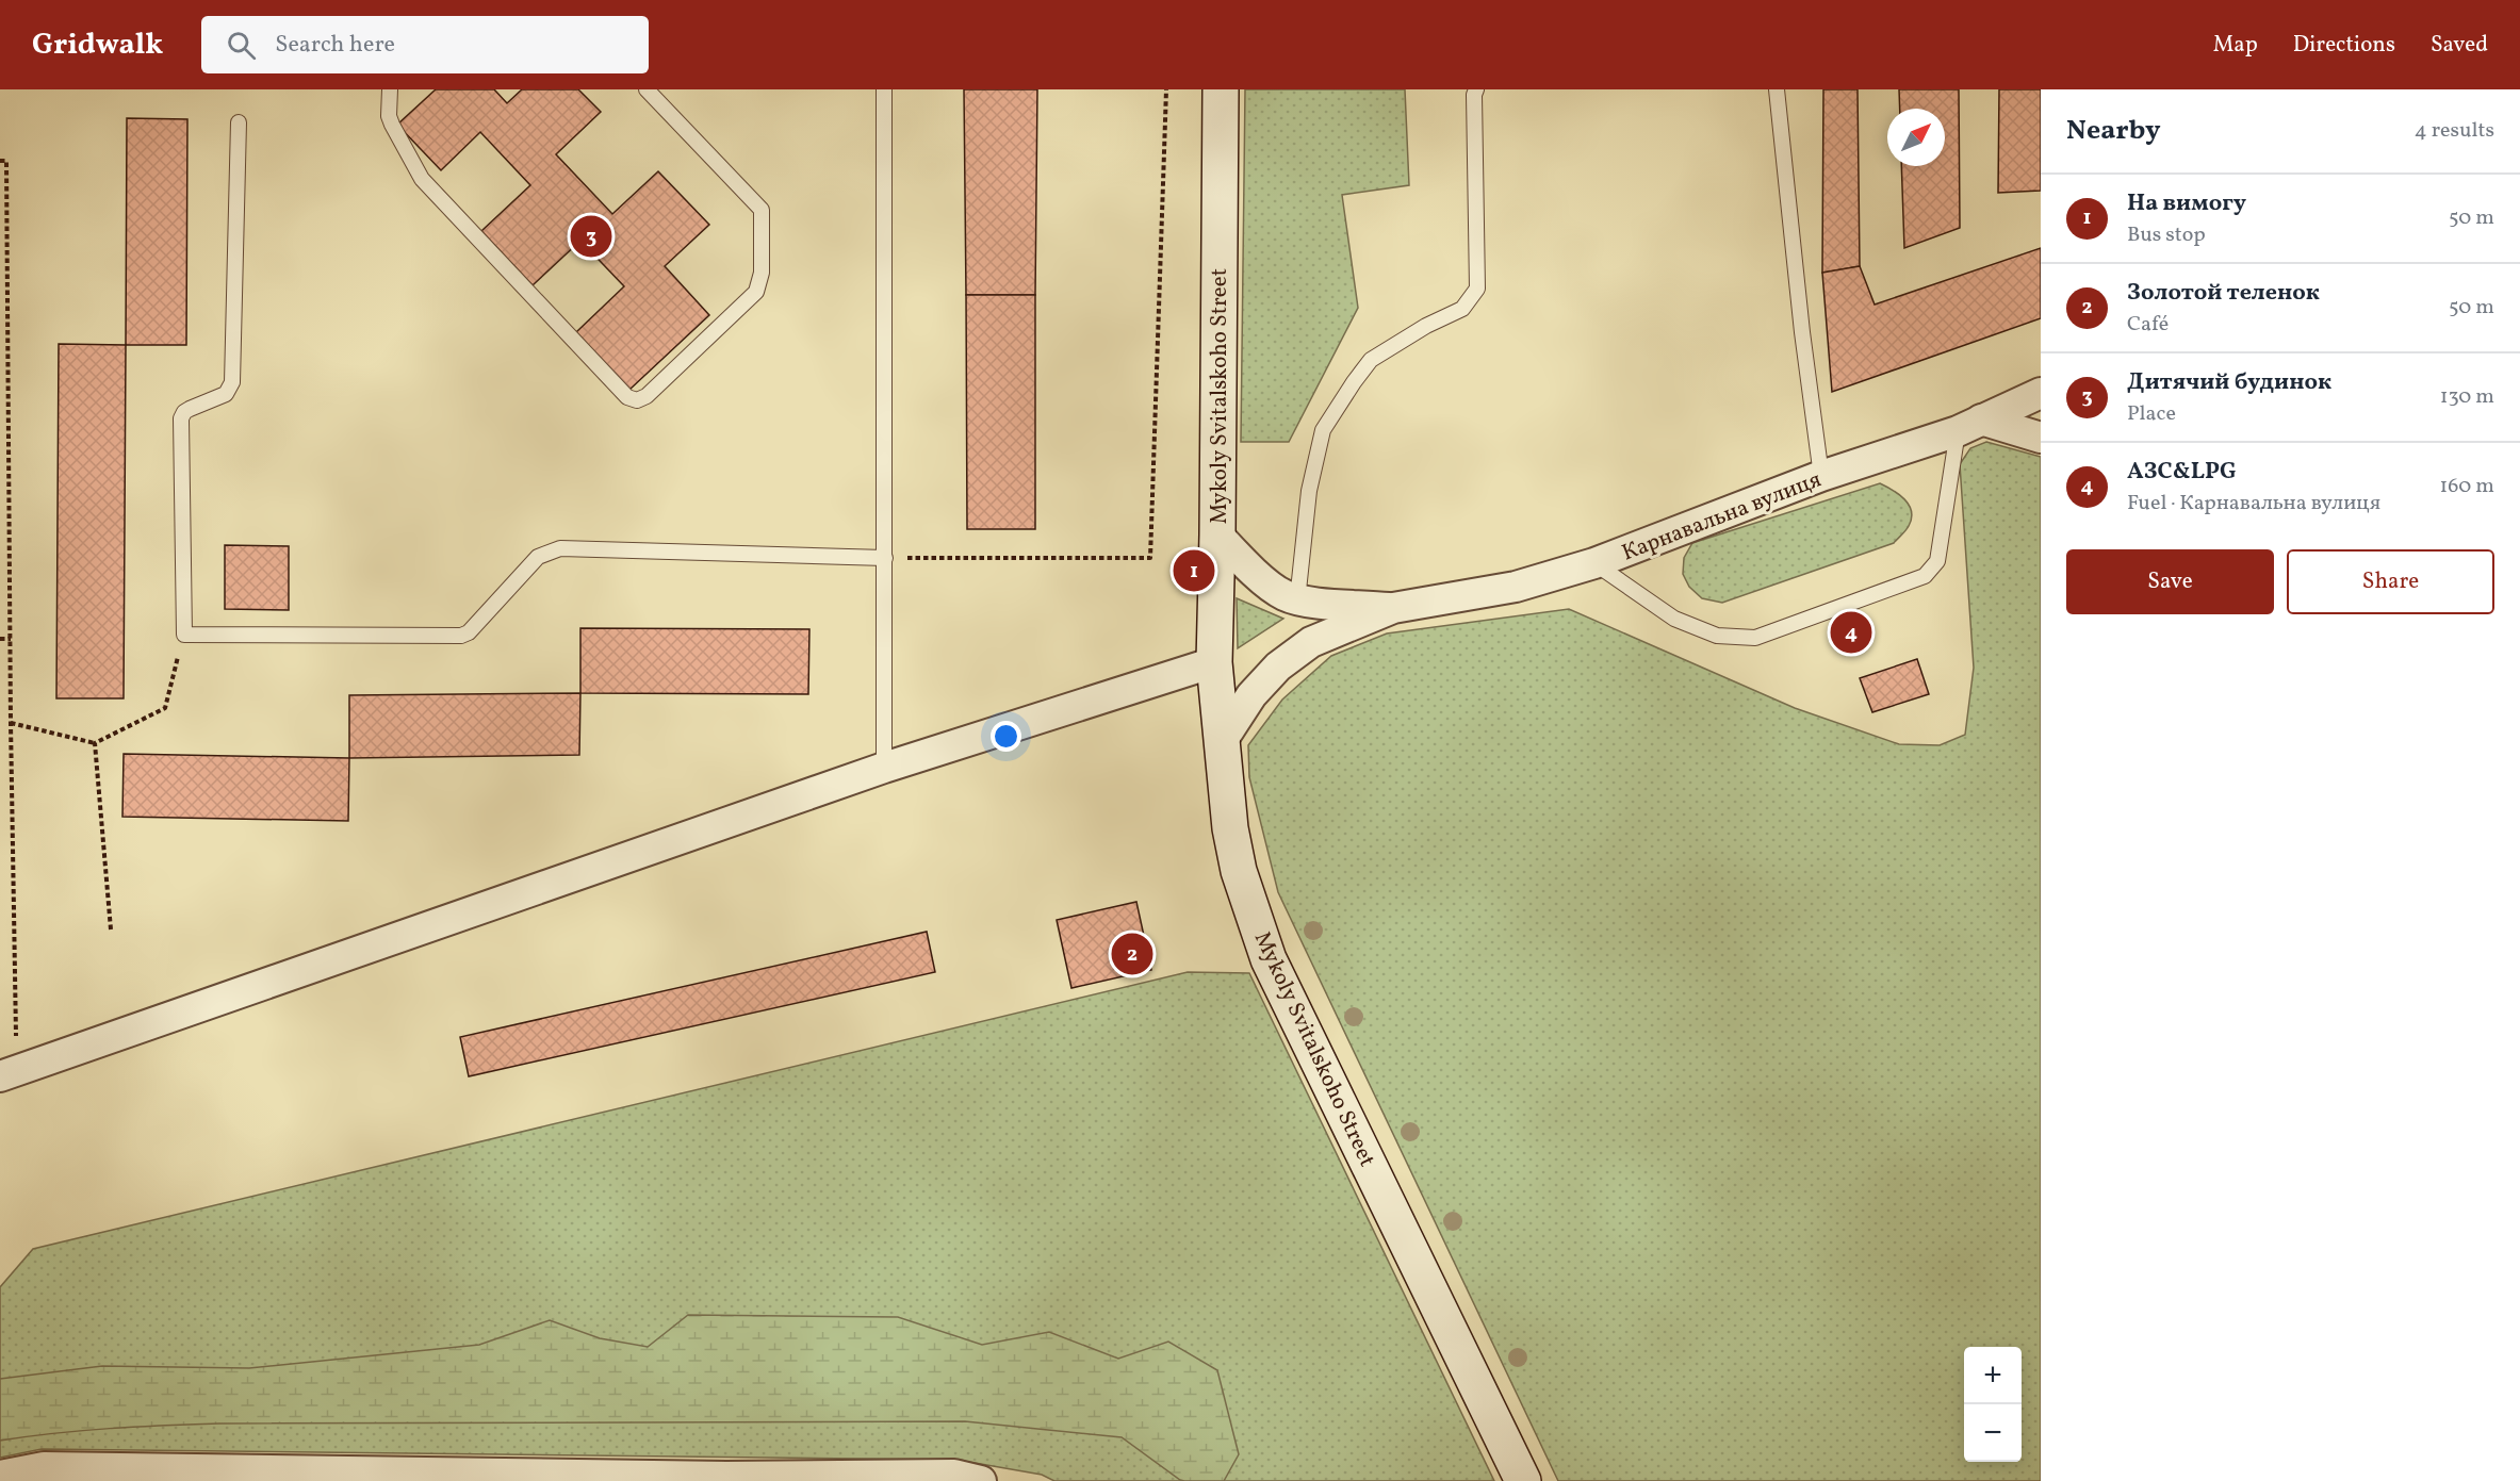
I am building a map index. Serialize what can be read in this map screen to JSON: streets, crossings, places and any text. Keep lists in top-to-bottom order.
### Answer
{
  "streets": {
    "main road": ["Mykoly Svitalskoho Street"],
    "street": ["Карнавальна вулиця"]
  },
  "north": "top right",
  "page": {
    "header": "Gridwalk",
    "search": "Search here",
    "nav": ["Map", "Directions", "Saved"],
    "heading": ["Nearby", "4 results"],
    "list": [
      {
        "mark": "1",
        "name": "На вимогу",
        "note": "Bus stop",
        "value": "50 m"
      },
      {
        "mark": "2",
        "name": "Золотой теленок",
        "note": "Café",
        "value": "50 m"
      },
      {
        "mark": "3",
        "name": "Дитячий будинок",
        "note": "Place",
        "value": "130 m"
      },
      {
        "mark": "4",
        "name": "АЗС&LPG",
        "note": "Fuel · Карнавальна вулиця",
        "value": "160 m"
      }
    ],
    "pins": [
      "3",
      "1",
      "4",
      "2"
    ],
    "buttons": ["Save", "Share"],
    "map_buttons": ["+", "−"]
  }
}
